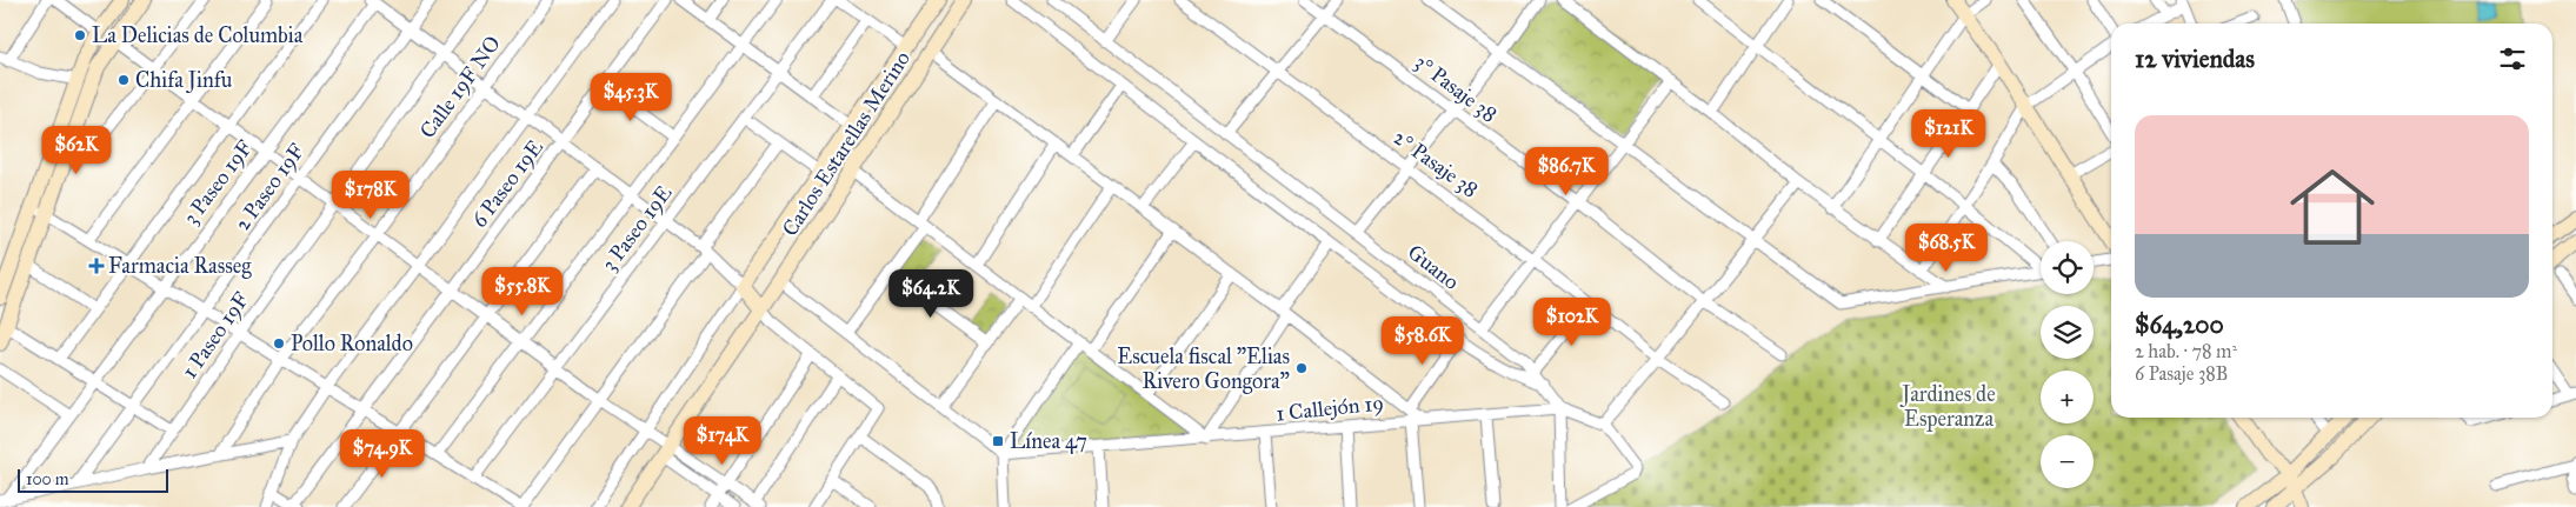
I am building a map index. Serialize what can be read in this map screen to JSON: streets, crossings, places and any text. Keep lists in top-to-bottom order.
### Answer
{
  "streets": {
    "street": [
      "Calle 19F NO",
      "3° Pasaje 38",
      "Carlos Estarellas Merino",
      "2° Pasaje 38",
      "3 Paseo 19F",
      "6 Paseo 19E",
      "2 Paseo 19F",
      "3 Paseo 19E",
      "Guano",
      "1 Paseo 19F",
      "1 Callejón 19"
    ]
  },
  "parks": ["Jardines de Esperanza"],
  "places": {
    "other": [
      "La Delicias de Columbia",
      "Chifa Jinfu",
      "Pollo Ronaldo",
      "Escuela fiscal \"Elias Rivero Gongora\""
    ],
    "health": ["Farmacia Rasseg"],
    "transit": ["Línea 47"]
  },
  "scale_bar": "100 m",
  "page": {
    "heading": "12 viviendas",
    "price": [
      "$45.3K",
      "$121K",
      "$62K",
      "$86.7K",
      "$178K",
      "$68.5K",
      "$55.8K",
      "$64.2K",
      "$102K",
      "$58.6K",
      "$174K",
      "$74.9K"
    ],
    "list": [
      {
        "name": "$64,200",
        "note": "2 hab. · 78 m² · 6 Pasaje 38B"
      }
    ],
    "map_buttons": ["+", "−"],
    "scale": "100 m"
  }
}
